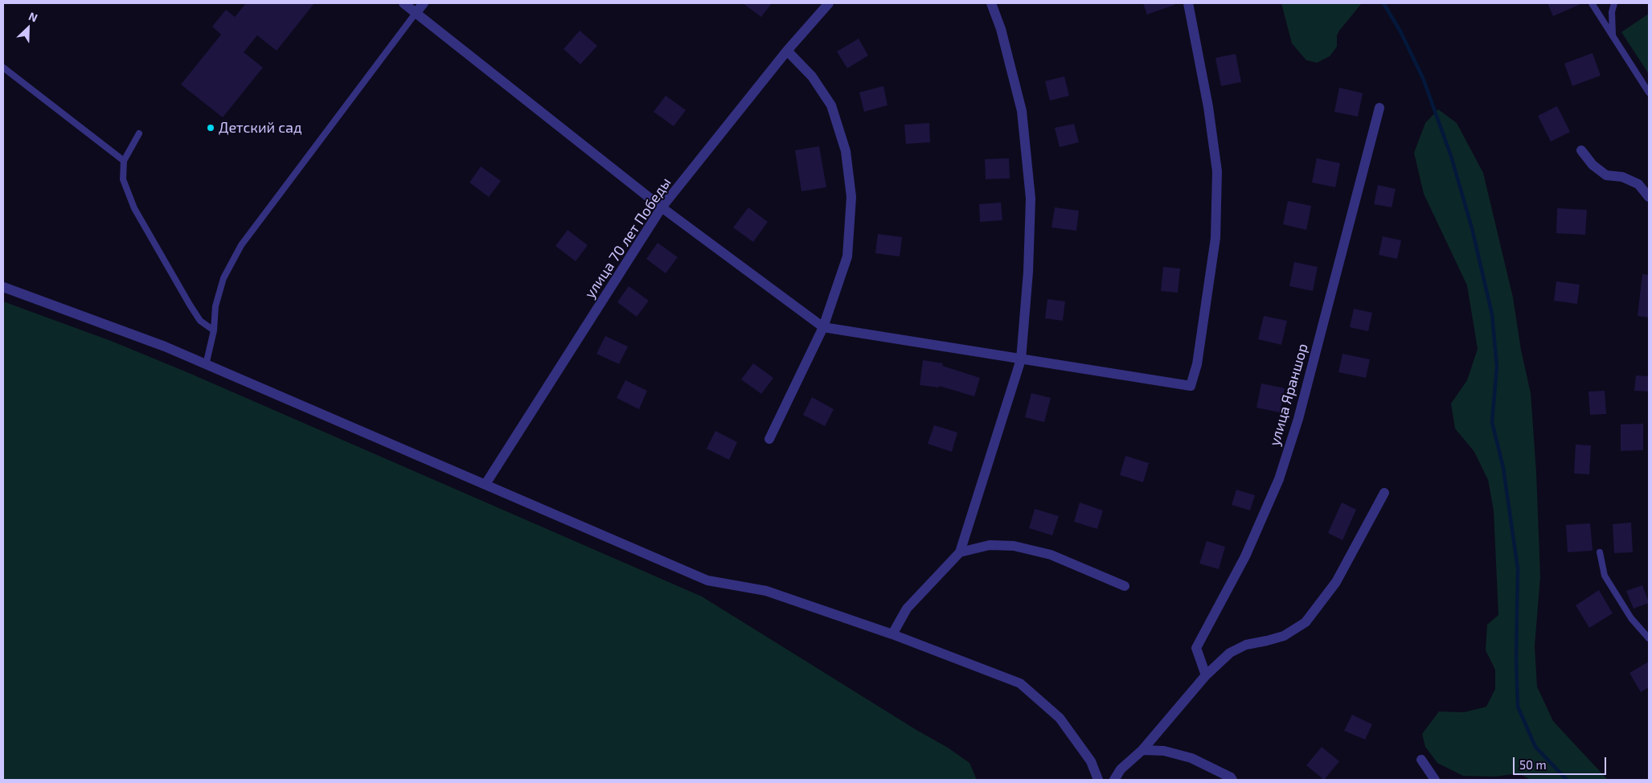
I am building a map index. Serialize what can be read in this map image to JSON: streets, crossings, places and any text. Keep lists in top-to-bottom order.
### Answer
{
  "streets": {
    "street": ["улица 70 лет Победы", "улица Яраншор"]
  },
  "places": ["Детский сад"],
  "scale_bar": "50 m",
  "north": "top right"
}
